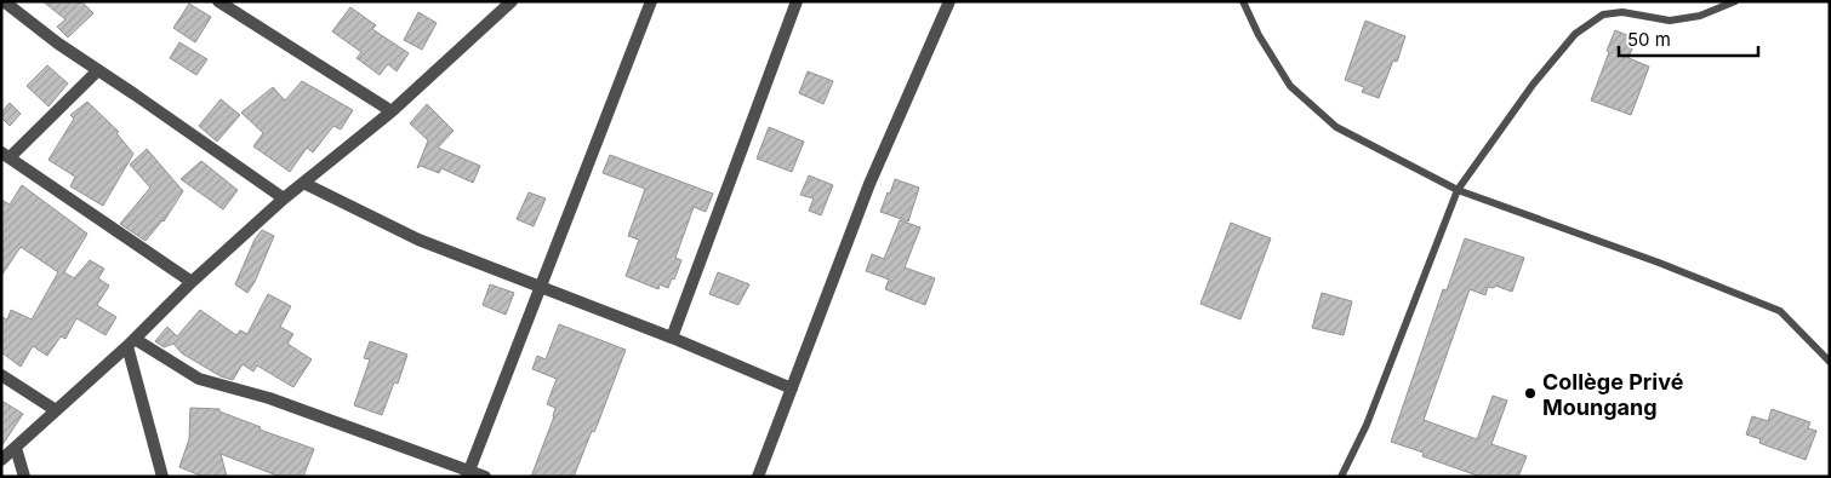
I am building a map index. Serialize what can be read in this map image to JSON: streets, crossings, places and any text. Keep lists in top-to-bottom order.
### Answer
{
  "places": ["Collège Privé Moungang"],
  "scale_bar": "50 m"
}
